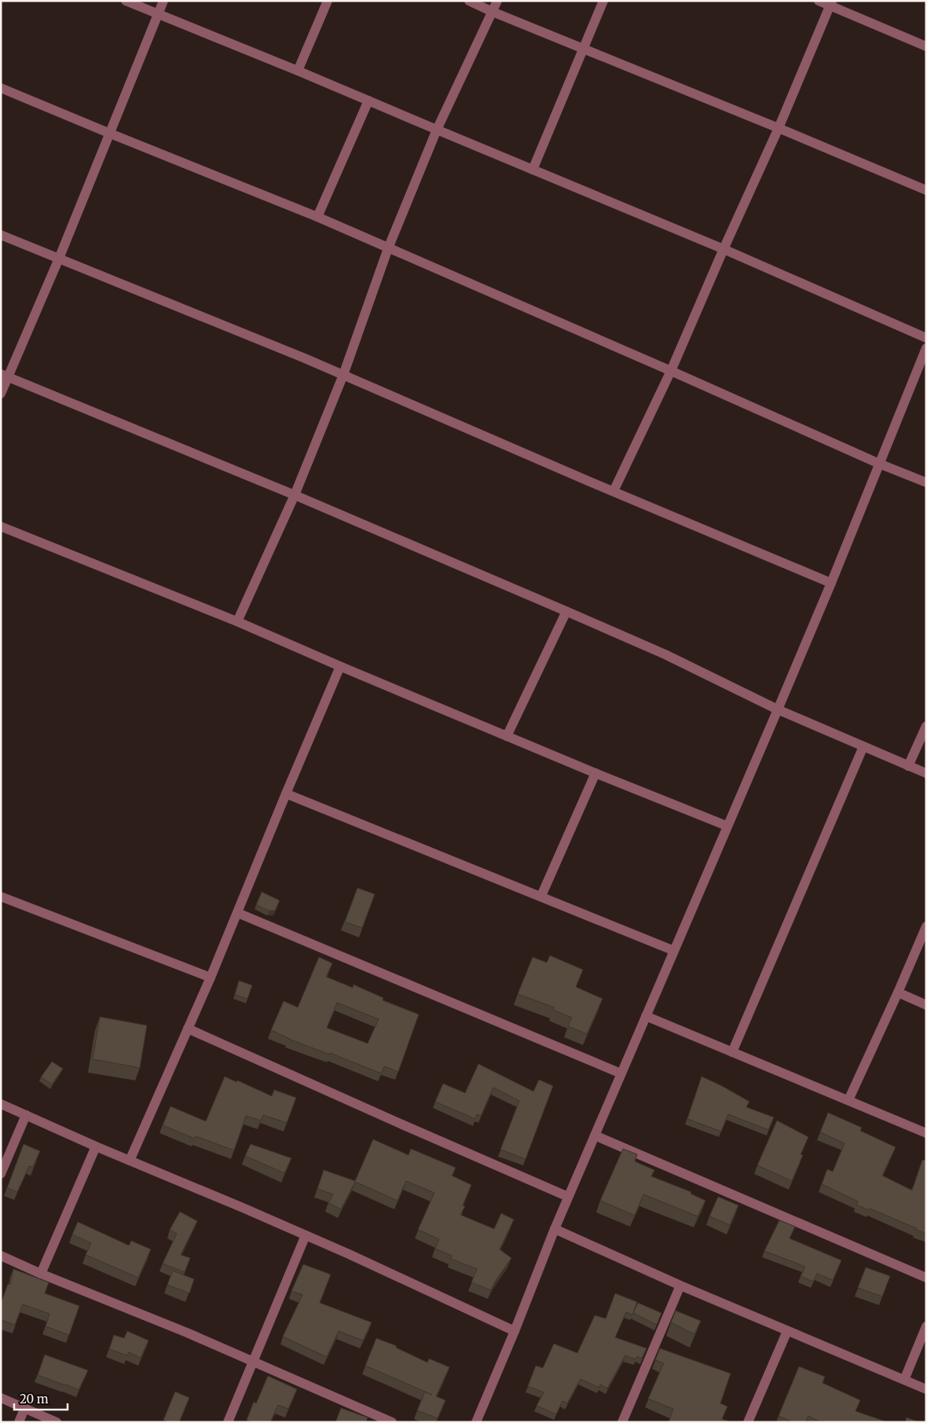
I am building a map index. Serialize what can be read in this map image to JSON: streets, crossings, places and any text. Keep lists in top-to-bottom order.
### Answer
{
  "scale_bar": "20 m"
}
